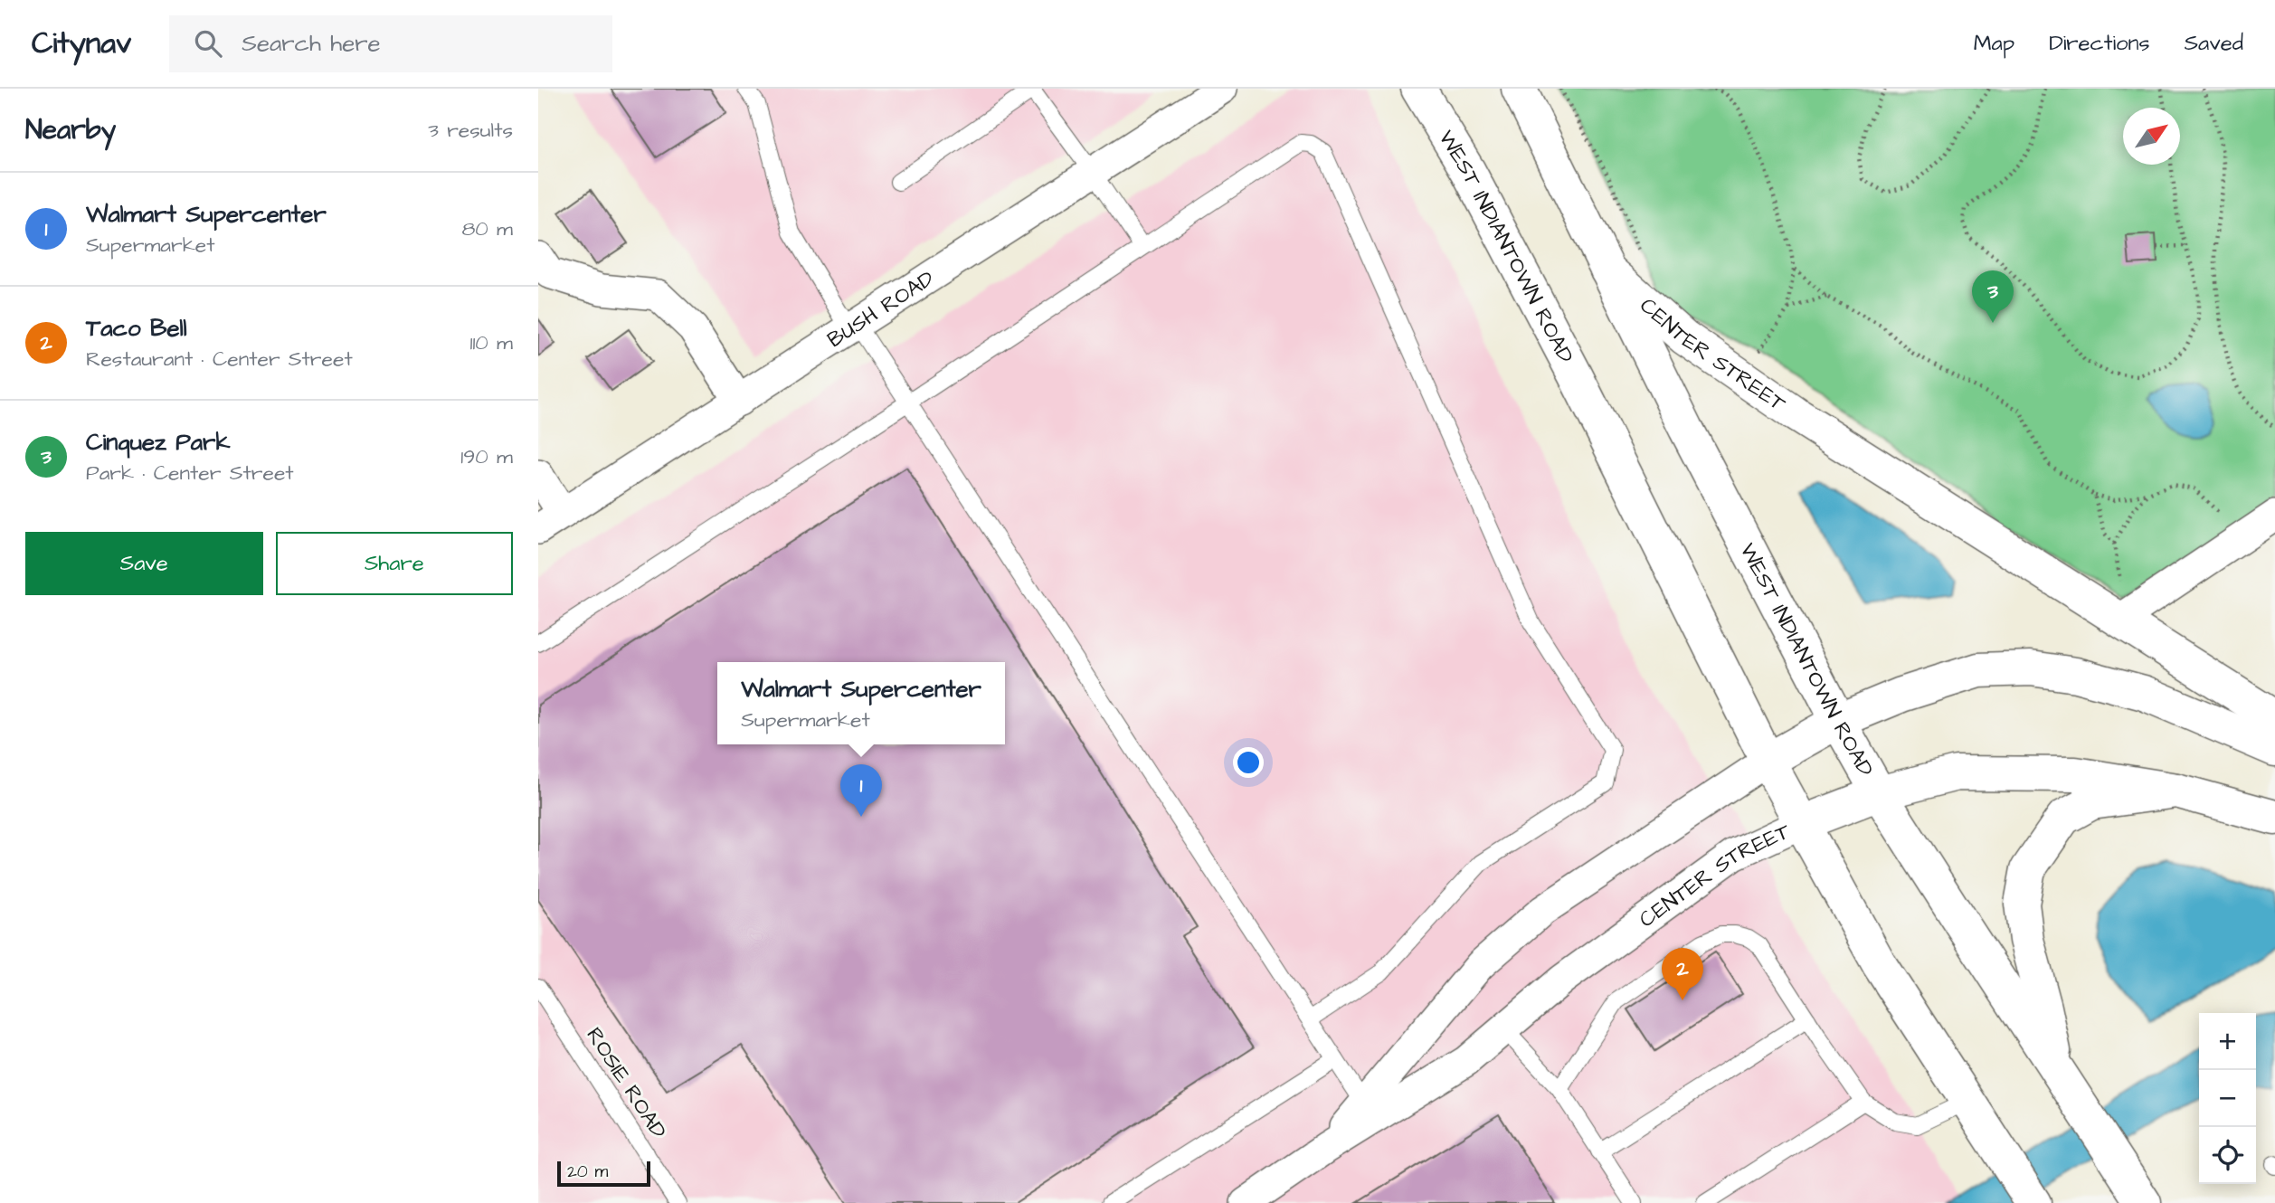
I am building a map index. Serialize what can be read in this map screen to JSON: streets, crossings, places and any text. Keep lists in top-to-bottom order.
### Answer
{
  "streets": {
    "main road": ["WEST INDIANTOWN ROAD", "CENTER STREET"],
    "street": ["BUSH ROAD"],
    "lane": ["ROSIE ROAD"]
  },
  "crossings": [
    ["WEST INDIANTOWN ROAD", "CENTER STREET"]
  ],
  "scale_bar": "20 m",
  "north": "top right",
  "page": {
    "header": "Citynav",
    "search": "Search here",
    "nav": ["Map", "Directions", "Saved"],
    "heading": ["Nearby", "3 results"],
    "list": [
      {
        "mark": "1",
        "name": "Walmart Supercenter",
        "note": "Supermarket",
        "value": "80 m"
      },
      {
        "mark": "2",
        "name": "Taco Bell",
        "note": "Restaurant · Center Street",
        "value": "110 m"
      },
      {
        "mark": "3",
        "name": "Cinquez Park",
        "note": "Park · Center Street",
        "value": "190 m"
      }
    ],
    "pins": ["3", "1", "2"],
    "buttons": ["Save", "Share"],
    "popup": ["Walmart Supercenter", "Supermarket"],
    "map_buttons": ["+", "−"],
    "scale": "20 m"
  }
}
